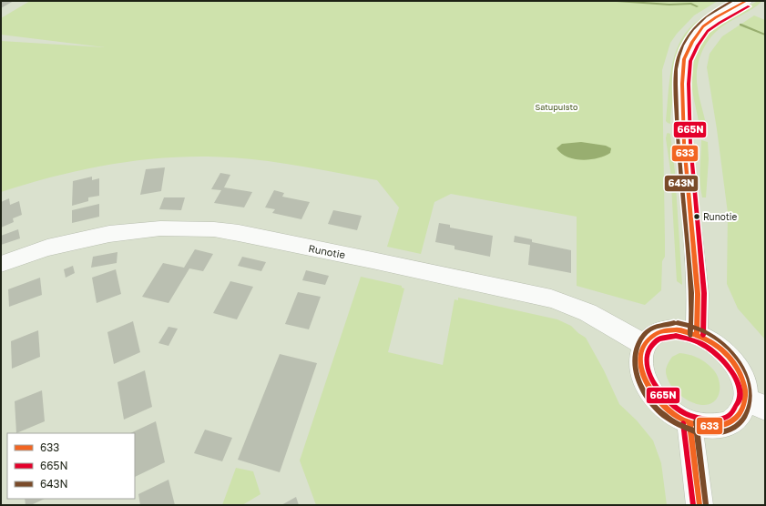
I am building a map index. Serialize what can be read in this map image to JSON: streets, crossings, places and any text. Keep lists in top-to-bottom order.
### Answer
{
  "streets": {
    "street": ["Runotie"]
  },
  "parks": ["Satupuisto"],
  "places": ["Runotie"],
  "lines": ["transit line 633", "transit line 643N", "transit line 665N"],
  "legend": ["633", "665N", "643N"]
}
